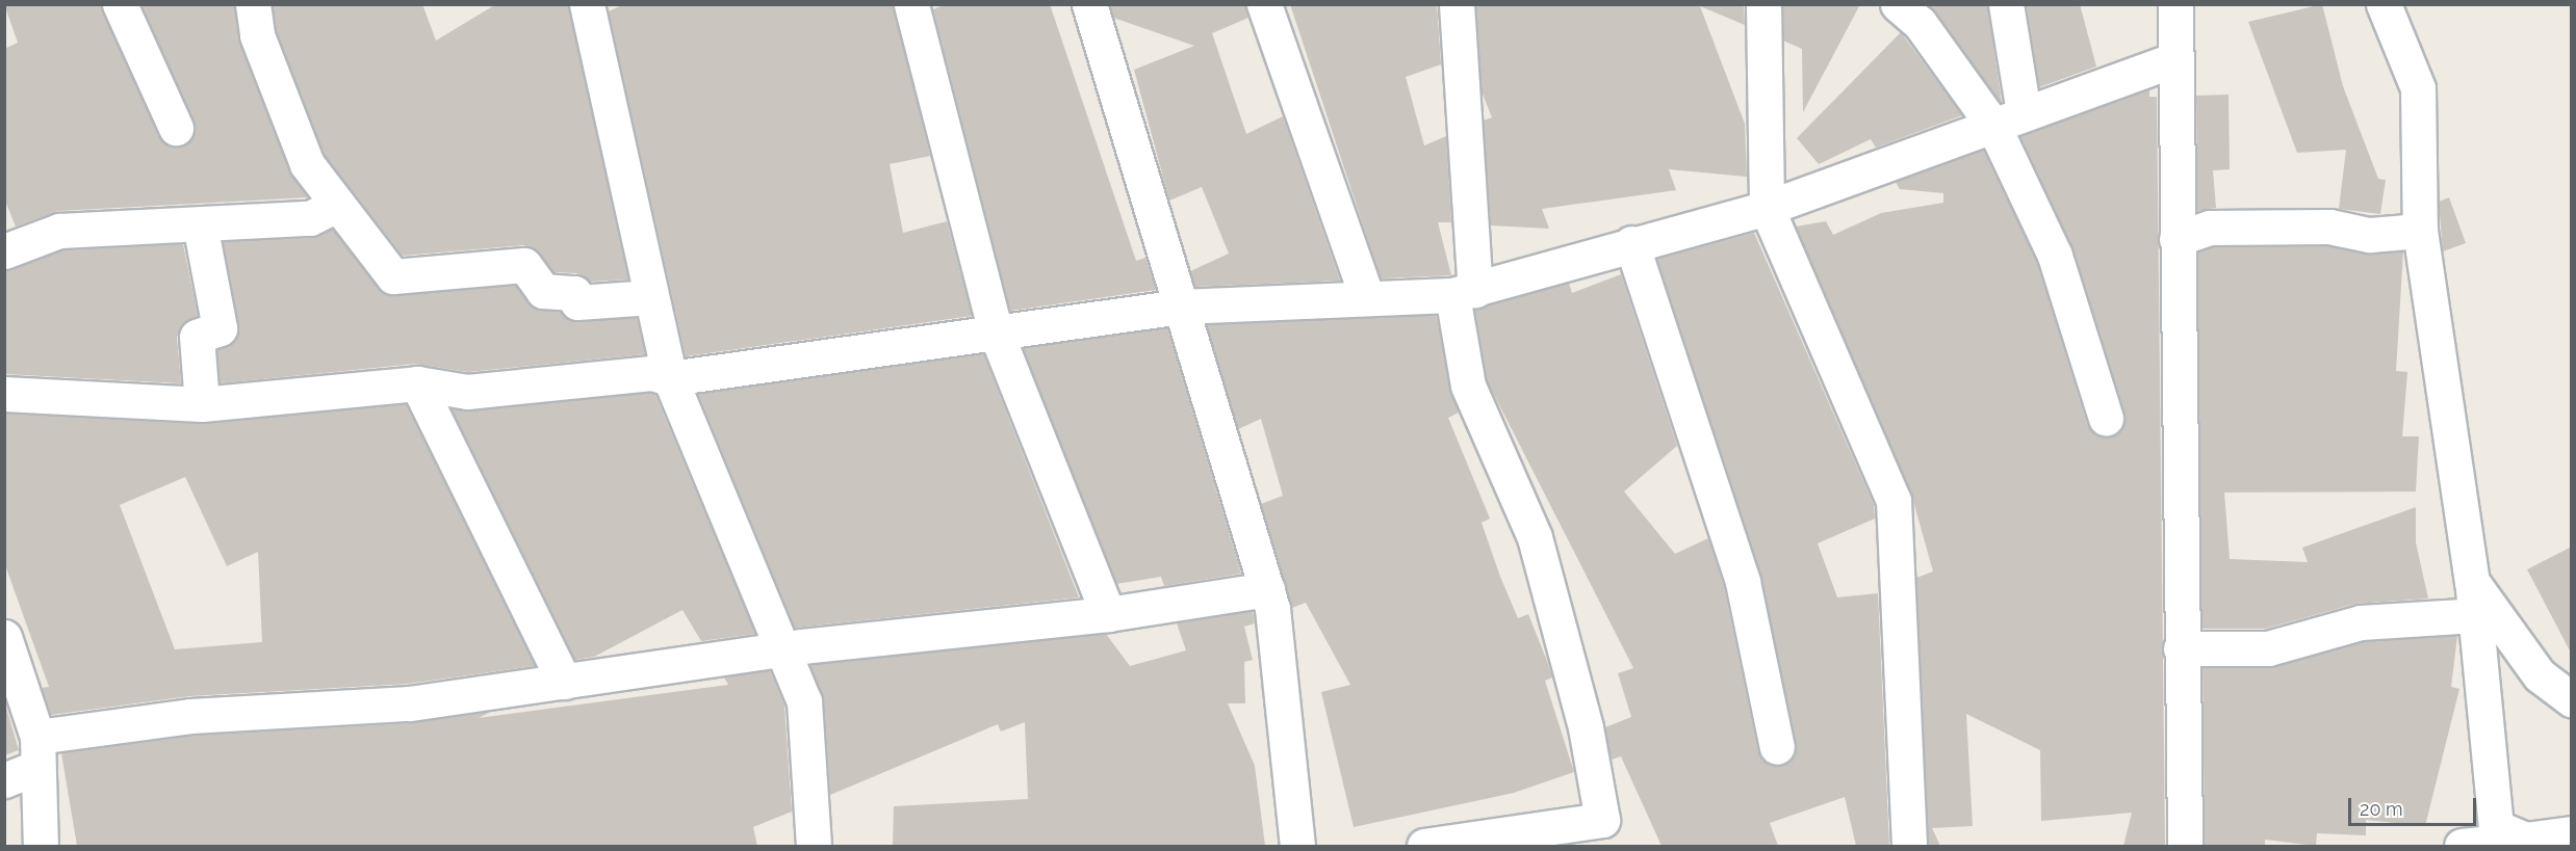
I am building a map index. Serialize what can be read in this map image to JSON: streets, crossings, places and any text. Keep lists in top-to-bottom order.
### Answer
{
  "scale_bar": "20 m"
}
